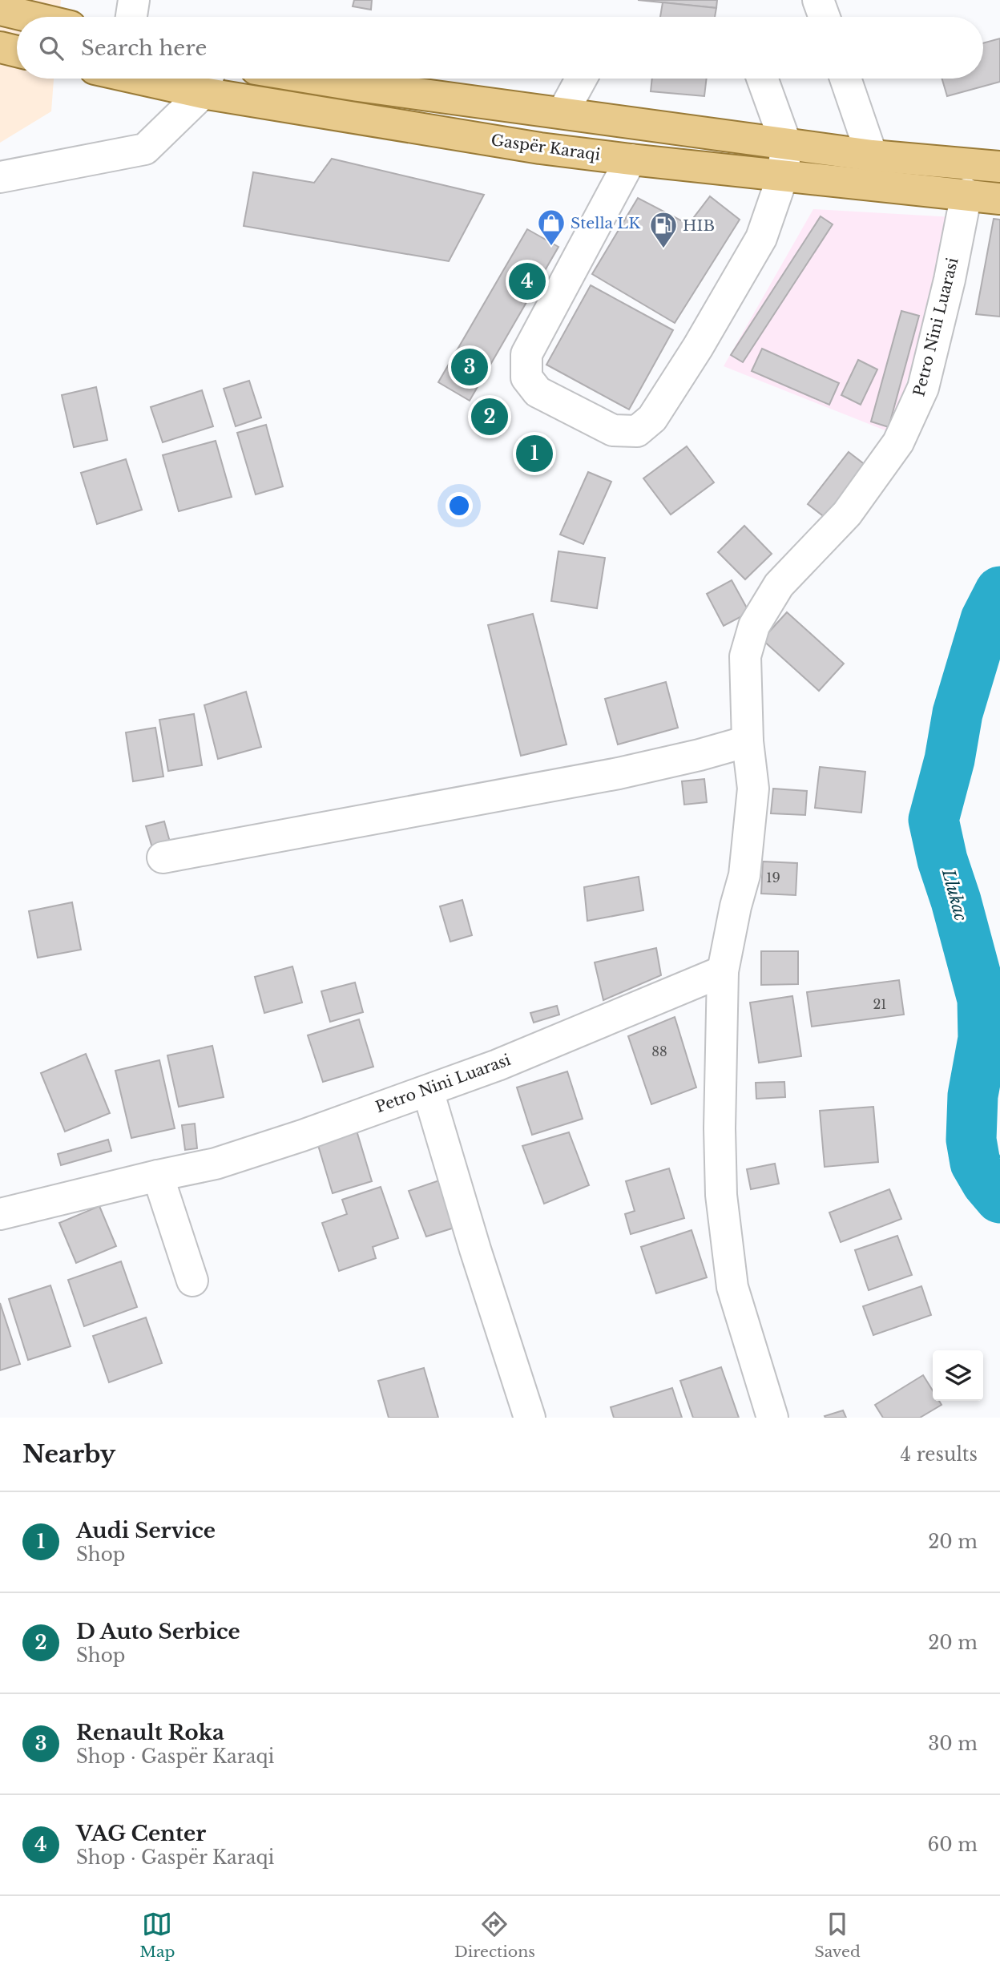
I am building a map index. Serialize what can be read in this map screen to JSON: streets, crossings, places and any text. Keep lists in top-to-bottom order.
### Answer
{
  "streets": {
    "main road": ["Gaspër Karaqi"],
    "street": ["Petro Nini Luarasi"]
  },
  "crossings": [
    ["Gaspër Karaqi", "Petro Nini Luarasi"]
  ],
  "water": ["Llukac"],
  "places": {
    "shop": ["Stella LK"],
    "fuel station": ["HIB"]
  },
  "house_numbers": ["19", "21", "88"],
  "page": {
    "search": "Search here",
    "pins": [
      "4",
      "3",
      "2",
      "1"
    ],
    "heading": ["Nearby", "4 results"],
    "list": [
      {
        "mark": "1",
        "name": "Audi Service",
        "note": "Shop",
        "value": "20 m"
      },
      {
        "mark": "2",
        "name": "D Auto Serbice",
        "note": "Shop",
        "value": "20 m"
      },
      {
        "mark": "3",
        "name": "Renault Roka",
        "note": "Shop · Gaspër Karaqi",
        "value": "30 m"
      },
      {
        "mark": "4",
        "name": "VAG Center",
        "note": "Shop · Gaspër Karaqi",
        "value": "60 m"
      }
    ],
    "nav": ["Map", "Directions", "Saved"]
  }
}
